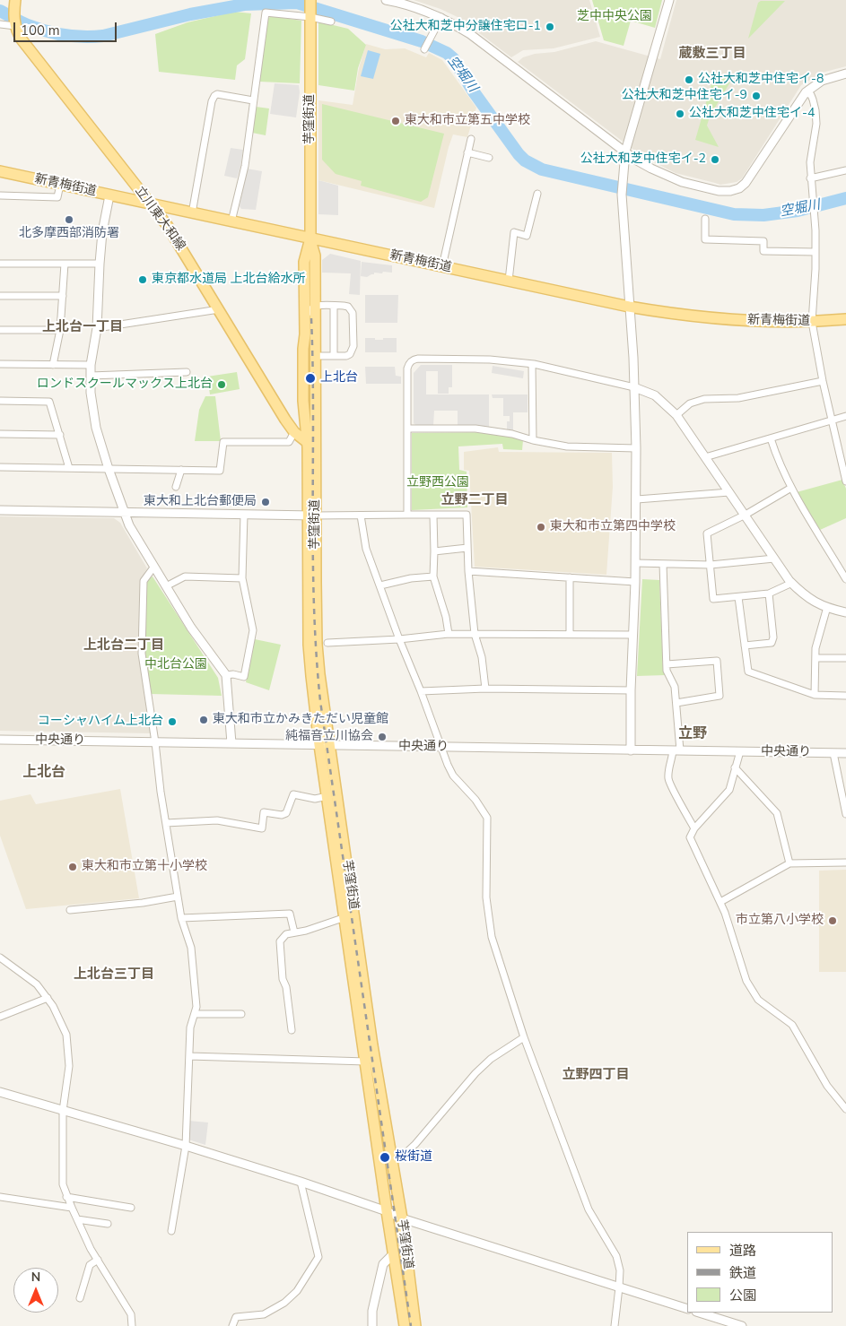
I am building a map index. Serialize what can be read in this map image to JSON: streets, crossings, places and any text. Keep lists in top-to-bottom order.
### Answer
{
  "streets": {
    "main road": ["芋窪街道", "新青梅街道", "立川東大和線"],
    "street": ["中央通り"]
  },
  "crossings": [
    ["芋窪街道", "新青梅街道"],
    ["芋窪街道", "立川東大和線"],
    ["芋窪街道", "中央通り"],
    ["新青梅街道", "立川東大和線"]
  ],
  "districts": [
    "蔵敷三丁目",
    "上北台一丁目",
    "立野二丁目",
    "上北台二丁目",
    "立野",
    "上北台",
    "上北台三丁目",
    "立野四丁目"
  ],
  "water": ["空堀川"],
  "parks": ["芝中中央公園", "立野西公園", "中北台公園"],
  "places": [
    "公社大和芝中分譲住宅ロ-1",
    "公社大和芝中住宅イ-8",
    "公社大和芝中住宅イ-9",
    "公社大和芝中住宅イ-4",
    "東大和市立第五中学校",
    "公社大和芝中住宅イ-2",
    "北多摩西部消防署",
    "東京都水道局 上北台給水所",
    "上北台",
    "ロンドスクールマックス上北台",
    "東大和上北台郵便局",
    "東大和市立第四中学校",
    "東大和市立かみきただい児童館",
    "コーシャハイム上北台",
    "純福音立川協会",
    "東大和市立第十小学校",
    "市立第八小学校",
    "桜街道"
  ],
  "legend": ["道路", "鉄道", "公園"],
  "scale_bar": "100 m",
  "north": "top"
}
